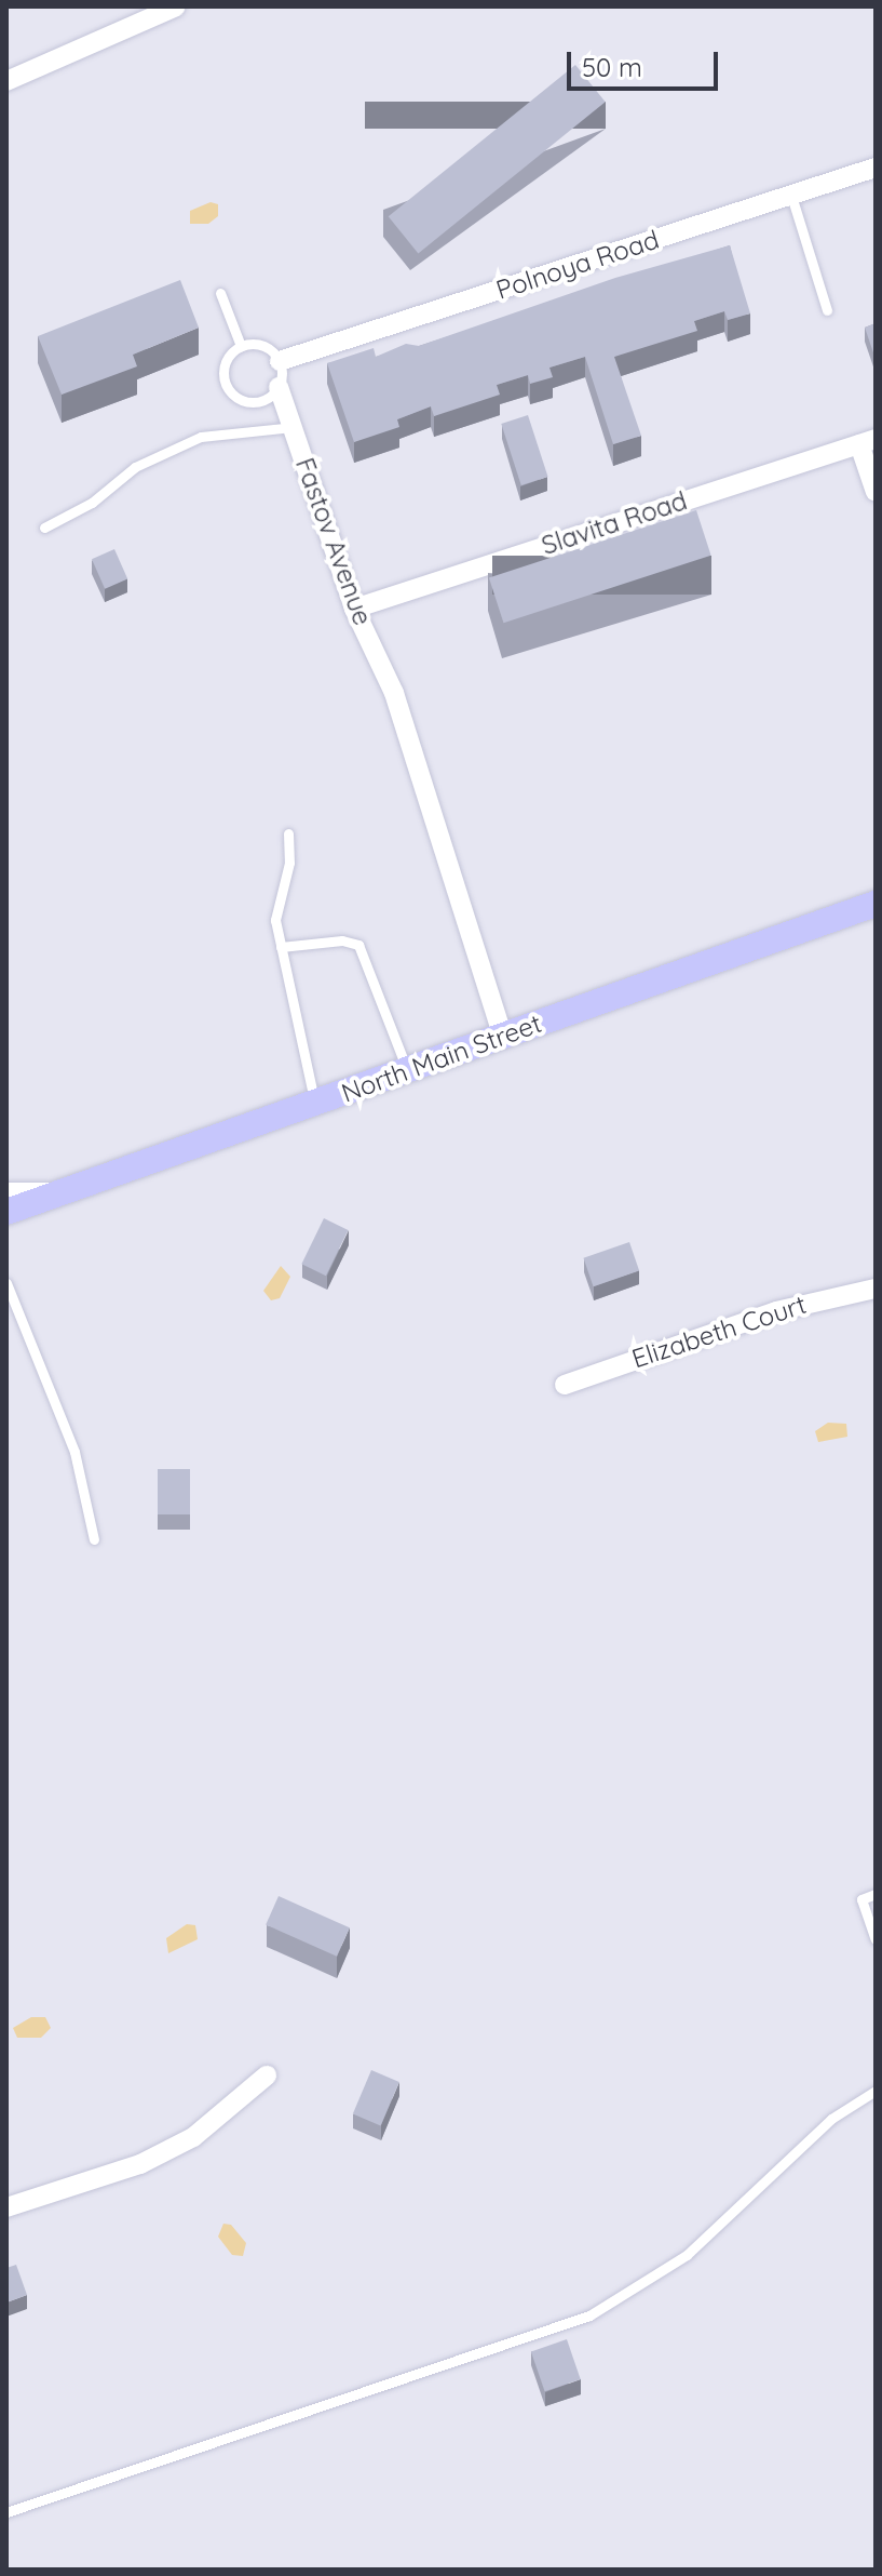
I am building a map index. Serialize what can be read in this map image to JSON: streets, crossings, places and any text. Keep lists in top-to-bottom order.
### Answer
{
  "streets": {
    "main road": ["North Main Street"],
    "street": [
      "Polnoya Road",
      "Slavita Road",
      "Fastov Avenue",
      "Elizabeth Court"
    ]
  },
  "crossings": [
    ["Polnoya Road", "Fastov Avenue"],
    ["Slavita Road", "Fastov Avenue"],
    ["Fastov Avenue", "North Main Street"]
  ],
  "scale_bar": "50 m"
}
